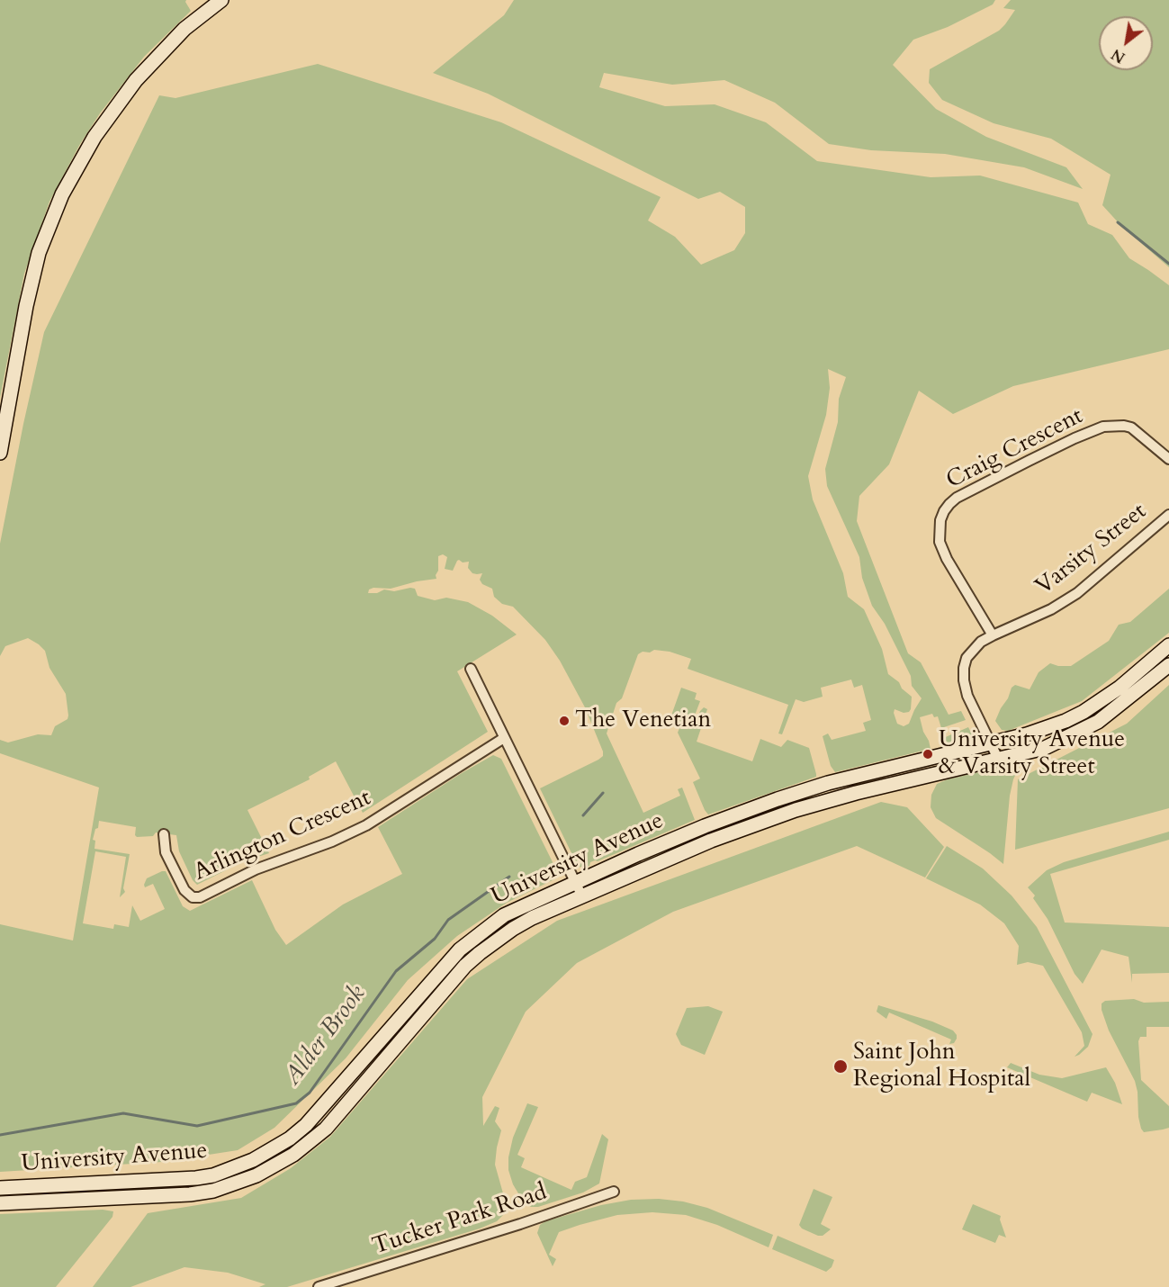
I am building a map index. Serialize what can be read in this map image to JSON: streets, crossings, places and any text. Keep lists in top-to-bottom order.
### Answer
{
  "streets": {
    "main road": ["University Avenue"],
    "street": [
      "Craig Crescent",
      "Varsity Street",
      "Arlington Crescent",
      "Tucker Park Road"
    ]
  },
  "crossings": [
    ["Craig Crescent", "Varsity Street"],
    ["Varsity Street", "University Avenue"]
  ],
  "water": ["Alder Brook"],
  "places": ["The Venetian", "University Avenue & Varsity Street", "Saint John Regional Hospital"],
  "north": "bottom left"
}
